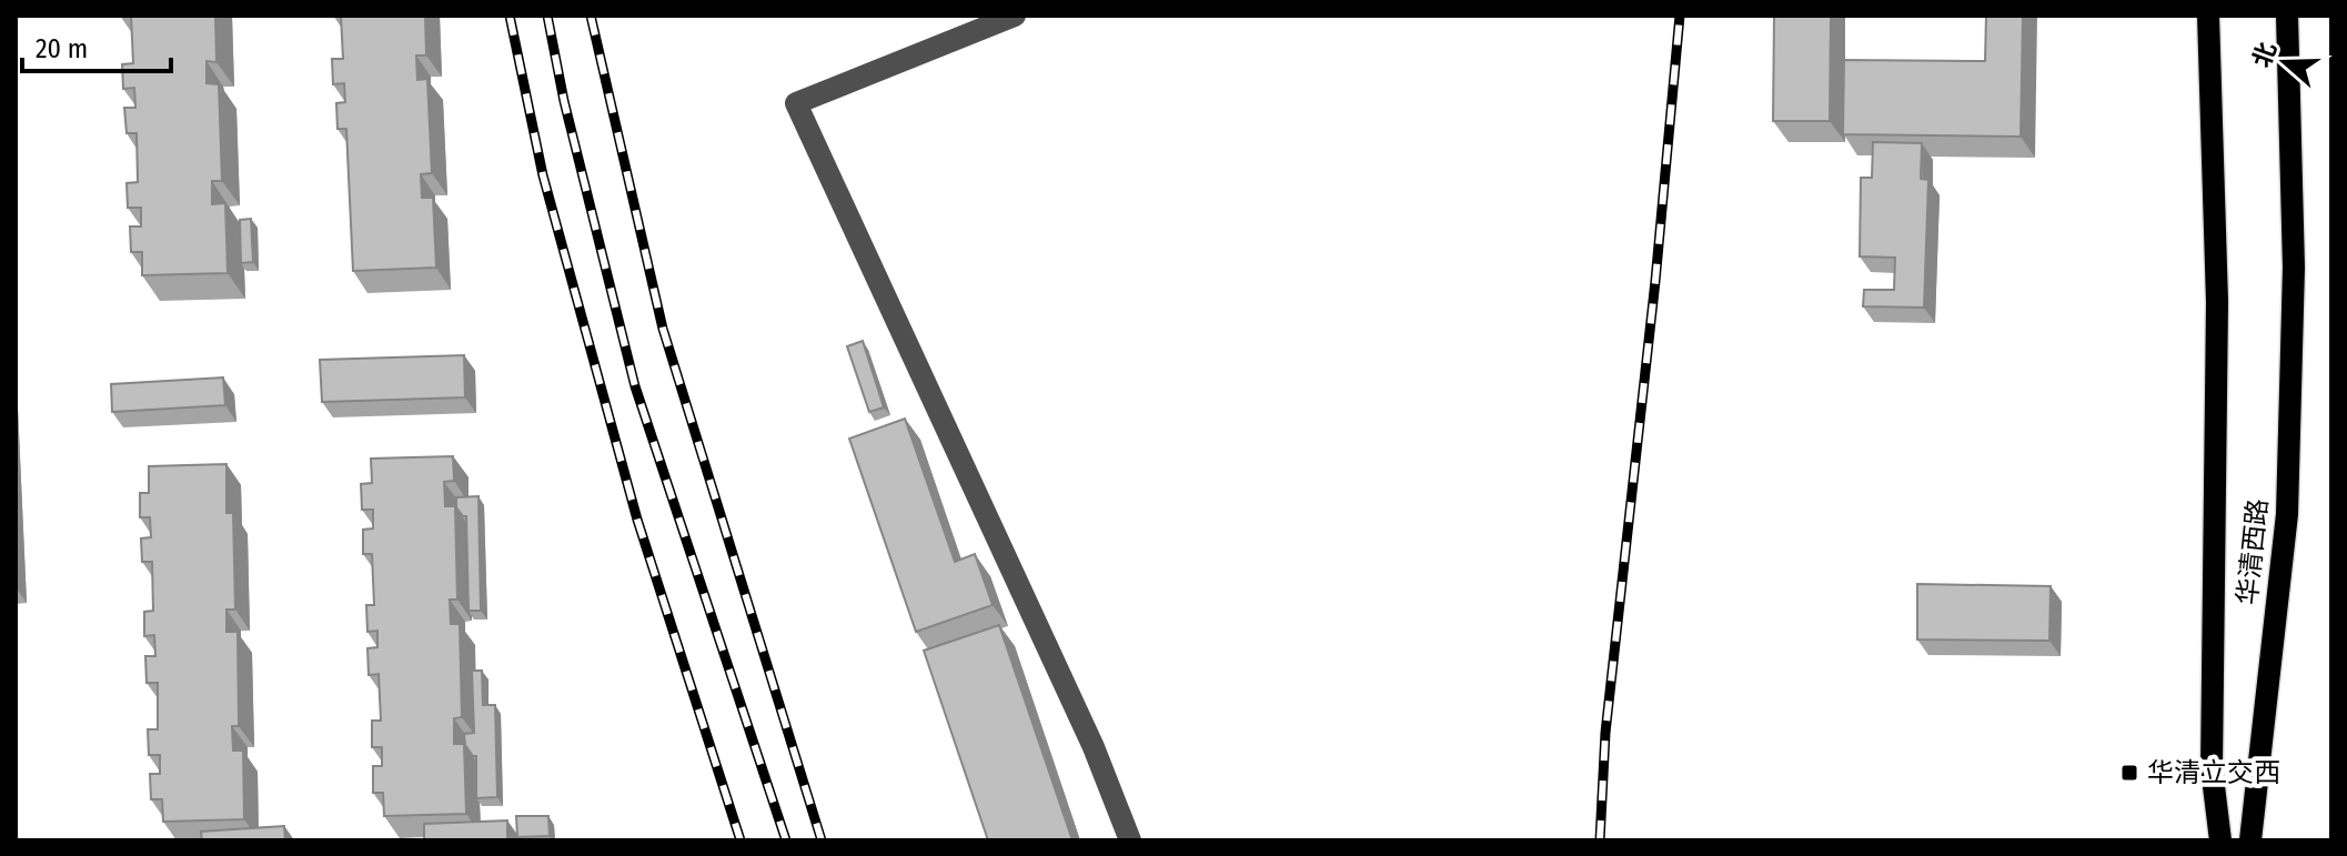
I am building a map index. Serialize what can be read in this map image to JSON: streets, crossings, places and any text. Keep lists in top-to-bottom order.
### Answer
{
  "streets": {
    "main road": ["华清西路"]
  },
  "places": {
    "transit": ["华清立交西"]
  },
  "scale_bar": "20 m",
  "north": "left"
}
